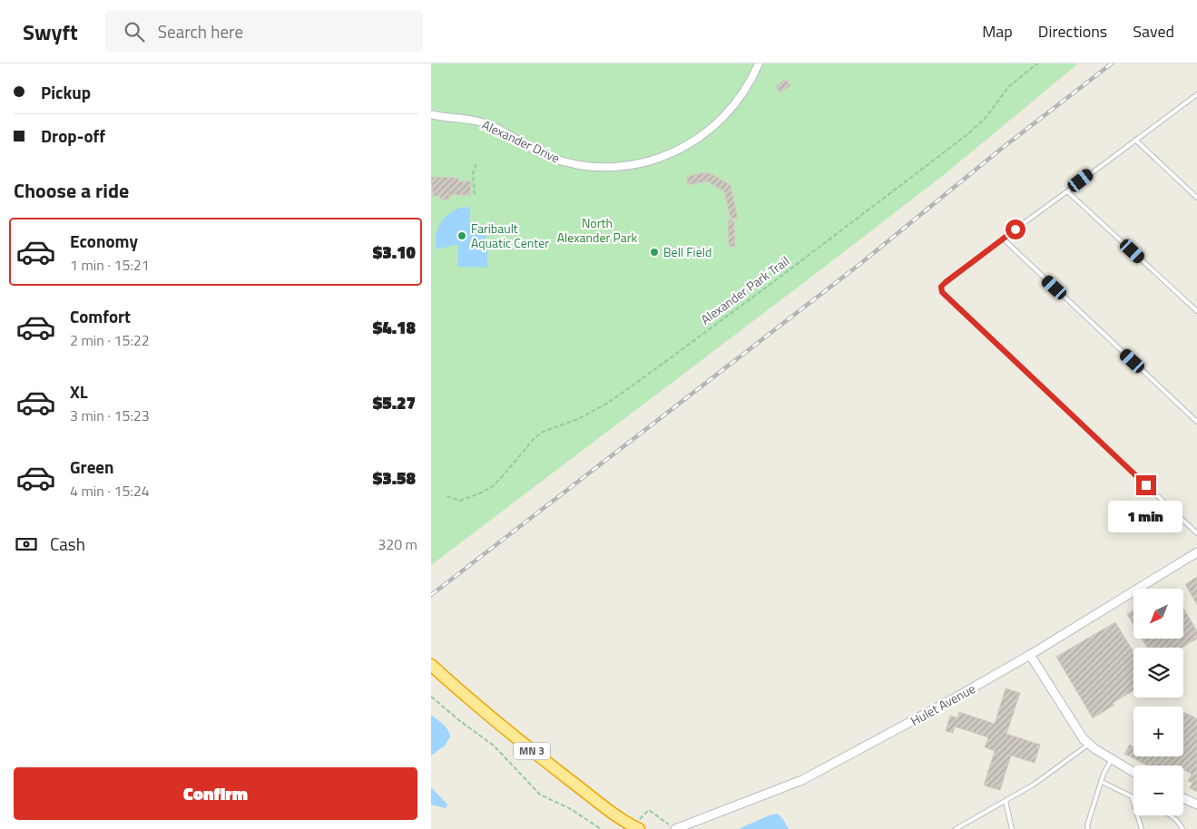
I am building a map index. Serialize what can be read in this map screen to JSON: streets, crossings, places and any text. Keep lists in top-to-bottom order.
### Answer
{
  "streets": {
    "highway": ["MN 3"],
    "street": ["Alexander Drive", "Hulet Avenue"],
    "path": ["Alexander Park Trail"]
  },
  "parks": ["North Alexander Park"],
  "places": ["Faribault Aquatic Center", "Bell Field"],
  "north": "bottom left",
  "page": {
    "header": "Swyft",
    "search": "Search here",
    "nav": ["Map", "Directions", "Saved"],
    "banner": ["Pickup", "Drop-off"],
    "heading": "Choose a ride",
    "list": [
      {
        "name": "Economy",
        "note": "1 min · 15:21",
        "value": "$3.10"
      },
      {
        "name": "Comfort",
        "note": "2 min · 15:22",
        "value": "$4.18"
      },
      {
        "name": "XL",
        "note": "3 min · 15:23",
        "value": "$5.27"
      },
      {
        "name": "Green",
        "note": "4 min · 15:24",
        "value": "$3.58"
      }
    ],
    "bubble": "1 min",
    "pay": ["Cash", "320 m"],
    "map_buttons": ["+", "−"],
    "buttons": "Confirm"
  }
}
